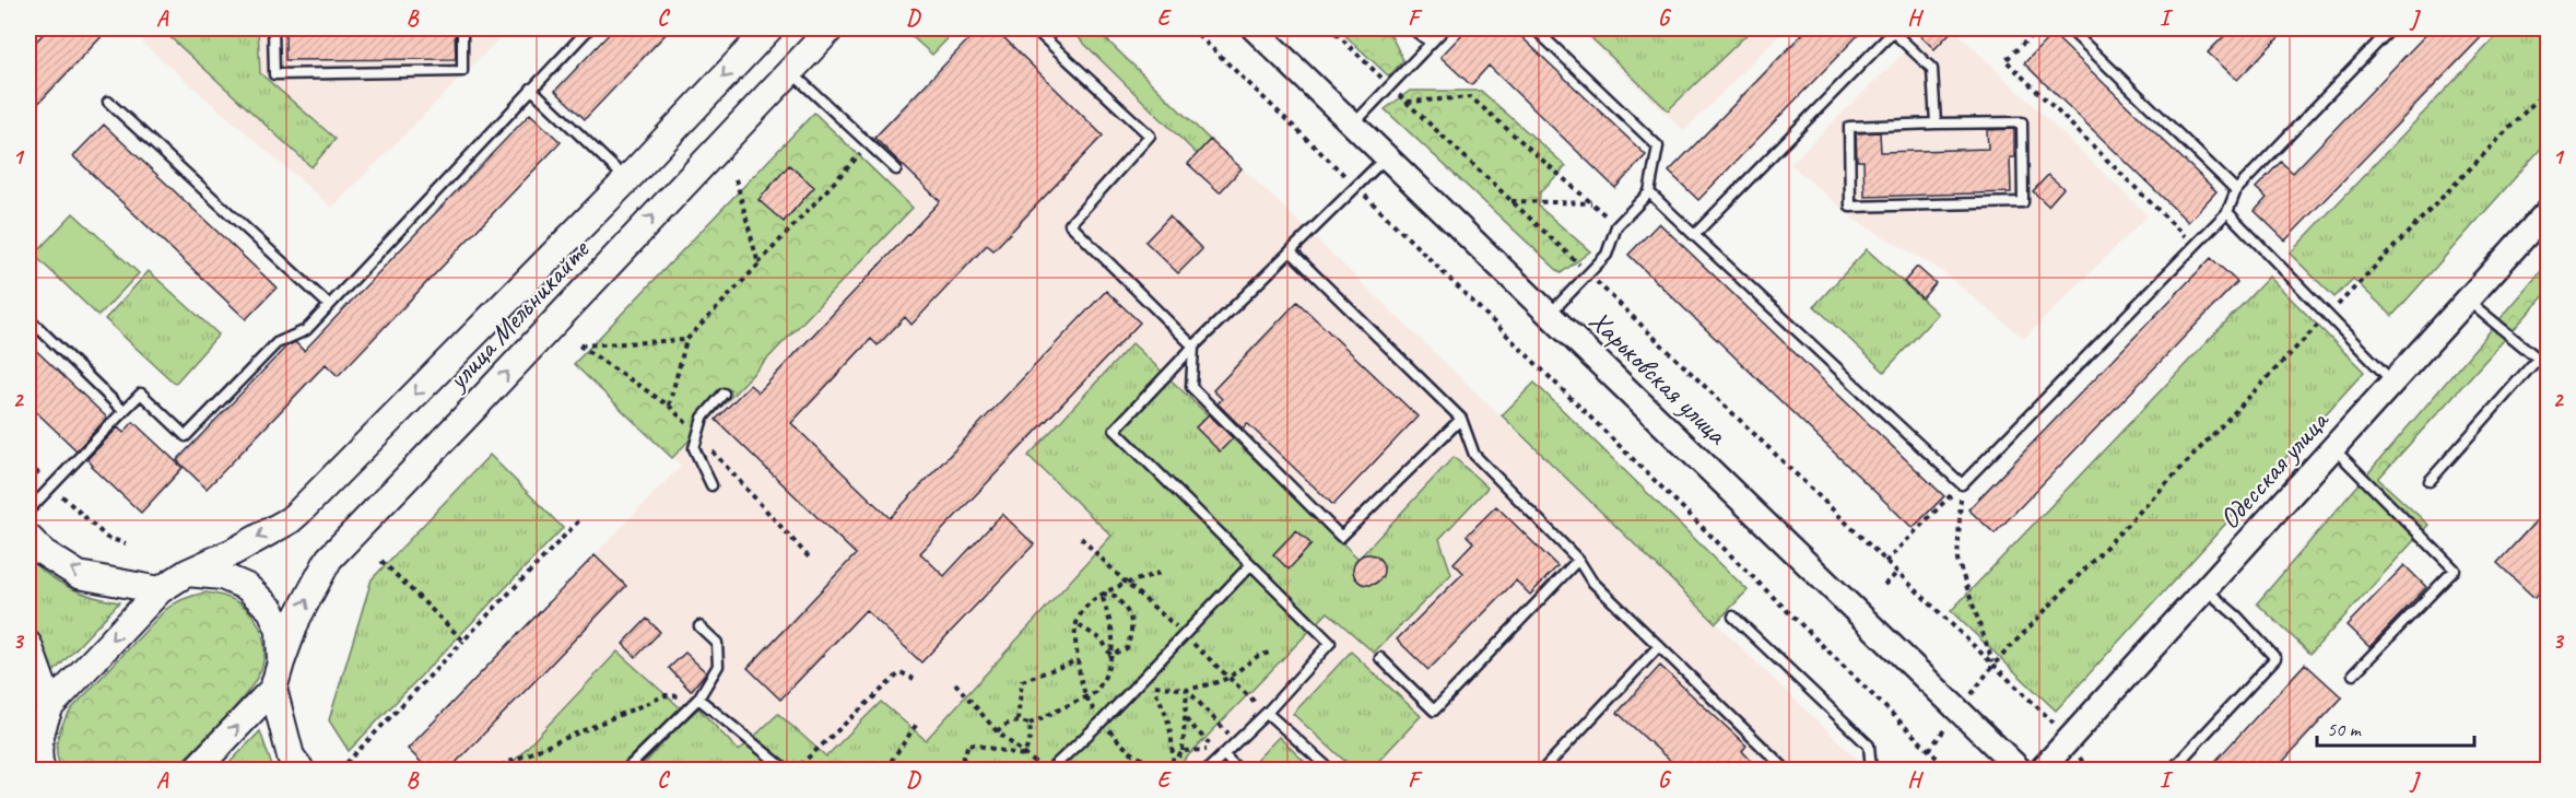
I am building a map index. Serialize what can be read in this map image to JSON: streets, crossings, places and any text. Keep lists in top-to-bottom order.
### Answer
{
  "streets": {
    "main road": ["улица Мельникайте"],
    "street": ["Харьковская улица", "Одесская улица"]
  },
  "scale_bar": "50 m",
  "grid": {
    "columns": [
      "A",
      "B",
      "C",
      "D",
      "E",
      "F",
      "G",
      "H",
      "I",
      "J"
    ],
    "rows": ["1", "2", "3"]
  }
}
